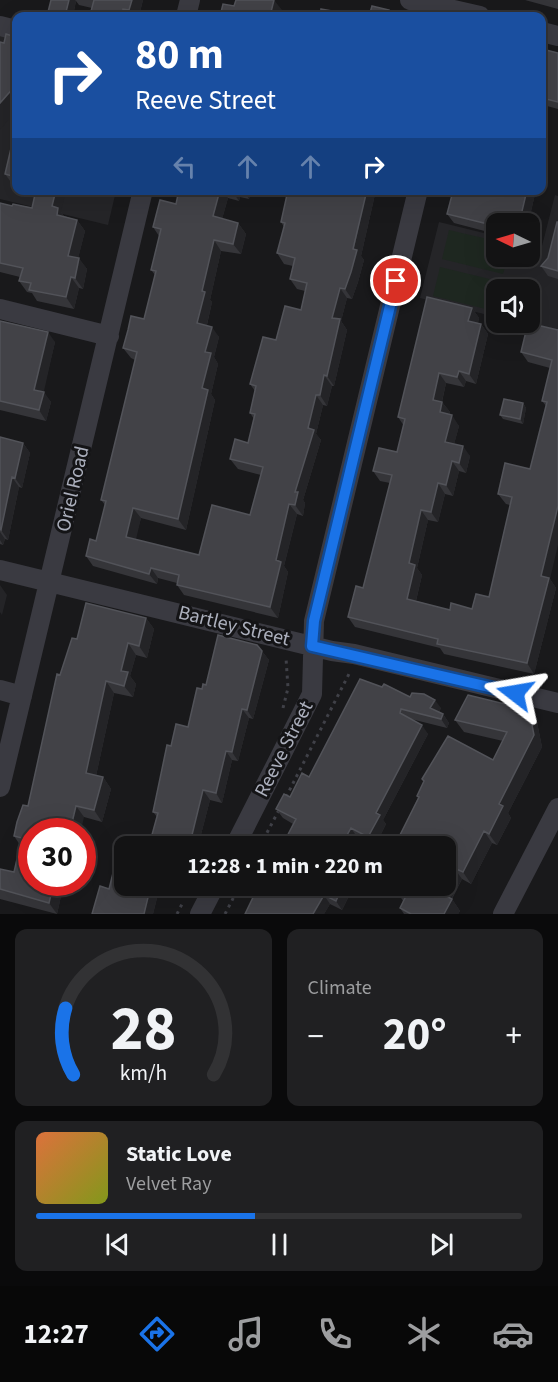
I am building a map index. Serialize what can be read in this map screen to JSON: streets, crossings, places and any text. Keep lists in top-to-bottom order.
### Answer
{
  "streets": {
    "street": ["Oriel Road", "Bartley Street", "Reeve Street"]
  },
  "crossings": [
    ["Oriel Road", "Bartley Street"],
    ["Bartley Street", "Reeve Street"]
  ],
  "north": "left",
  "page": {
    "turn": ["80 m", "Reeve Street"],
    "limit": "30",
    "trip": "12:28 · 1 min · 220 m",
    "tile": "Climate",
    "heat": ["−", "20°", "+"],
    "song": ["Static Love", "Velvet Ray"],
    "tabs": "12:27",
    "gauge": ["28", "km/h"]
  }
}
